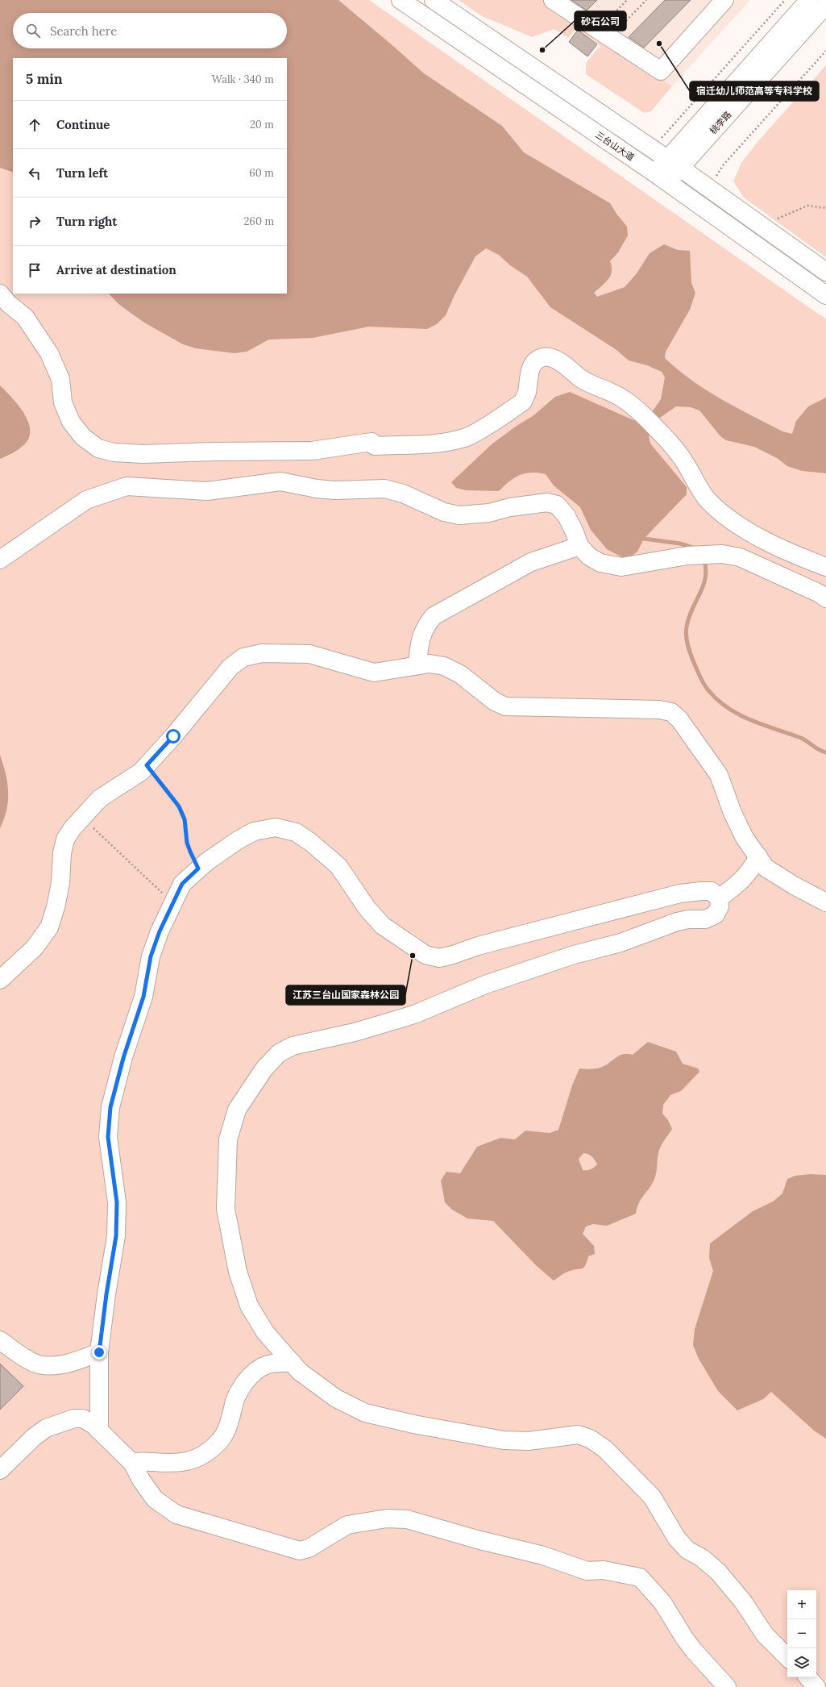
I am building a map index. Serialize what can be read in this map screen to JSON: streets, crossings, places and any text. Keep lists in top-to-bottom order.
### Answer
{
  "streets": {
    "main road": ["桃李路", "三台山大道"]
  },
  "crossings": [
    ["桃李路", "三台山大道"]
  ],
  "places": ["宿迁幼儿师范高等专科学校", "砂石公司", "江苏三台山国家森林公园"],
  "page": {
    "search": "Search here",
    "heading": ["5 min", "Walk · 340 m"],
    "list": [
      ["Continue", "20 m"],
      ["Turn left", "60 m"],
      ["Turn right", "260 m"],
      "Arrive at destination"
    ],
    "map_buttons": ["+", "−"]
  }
}
